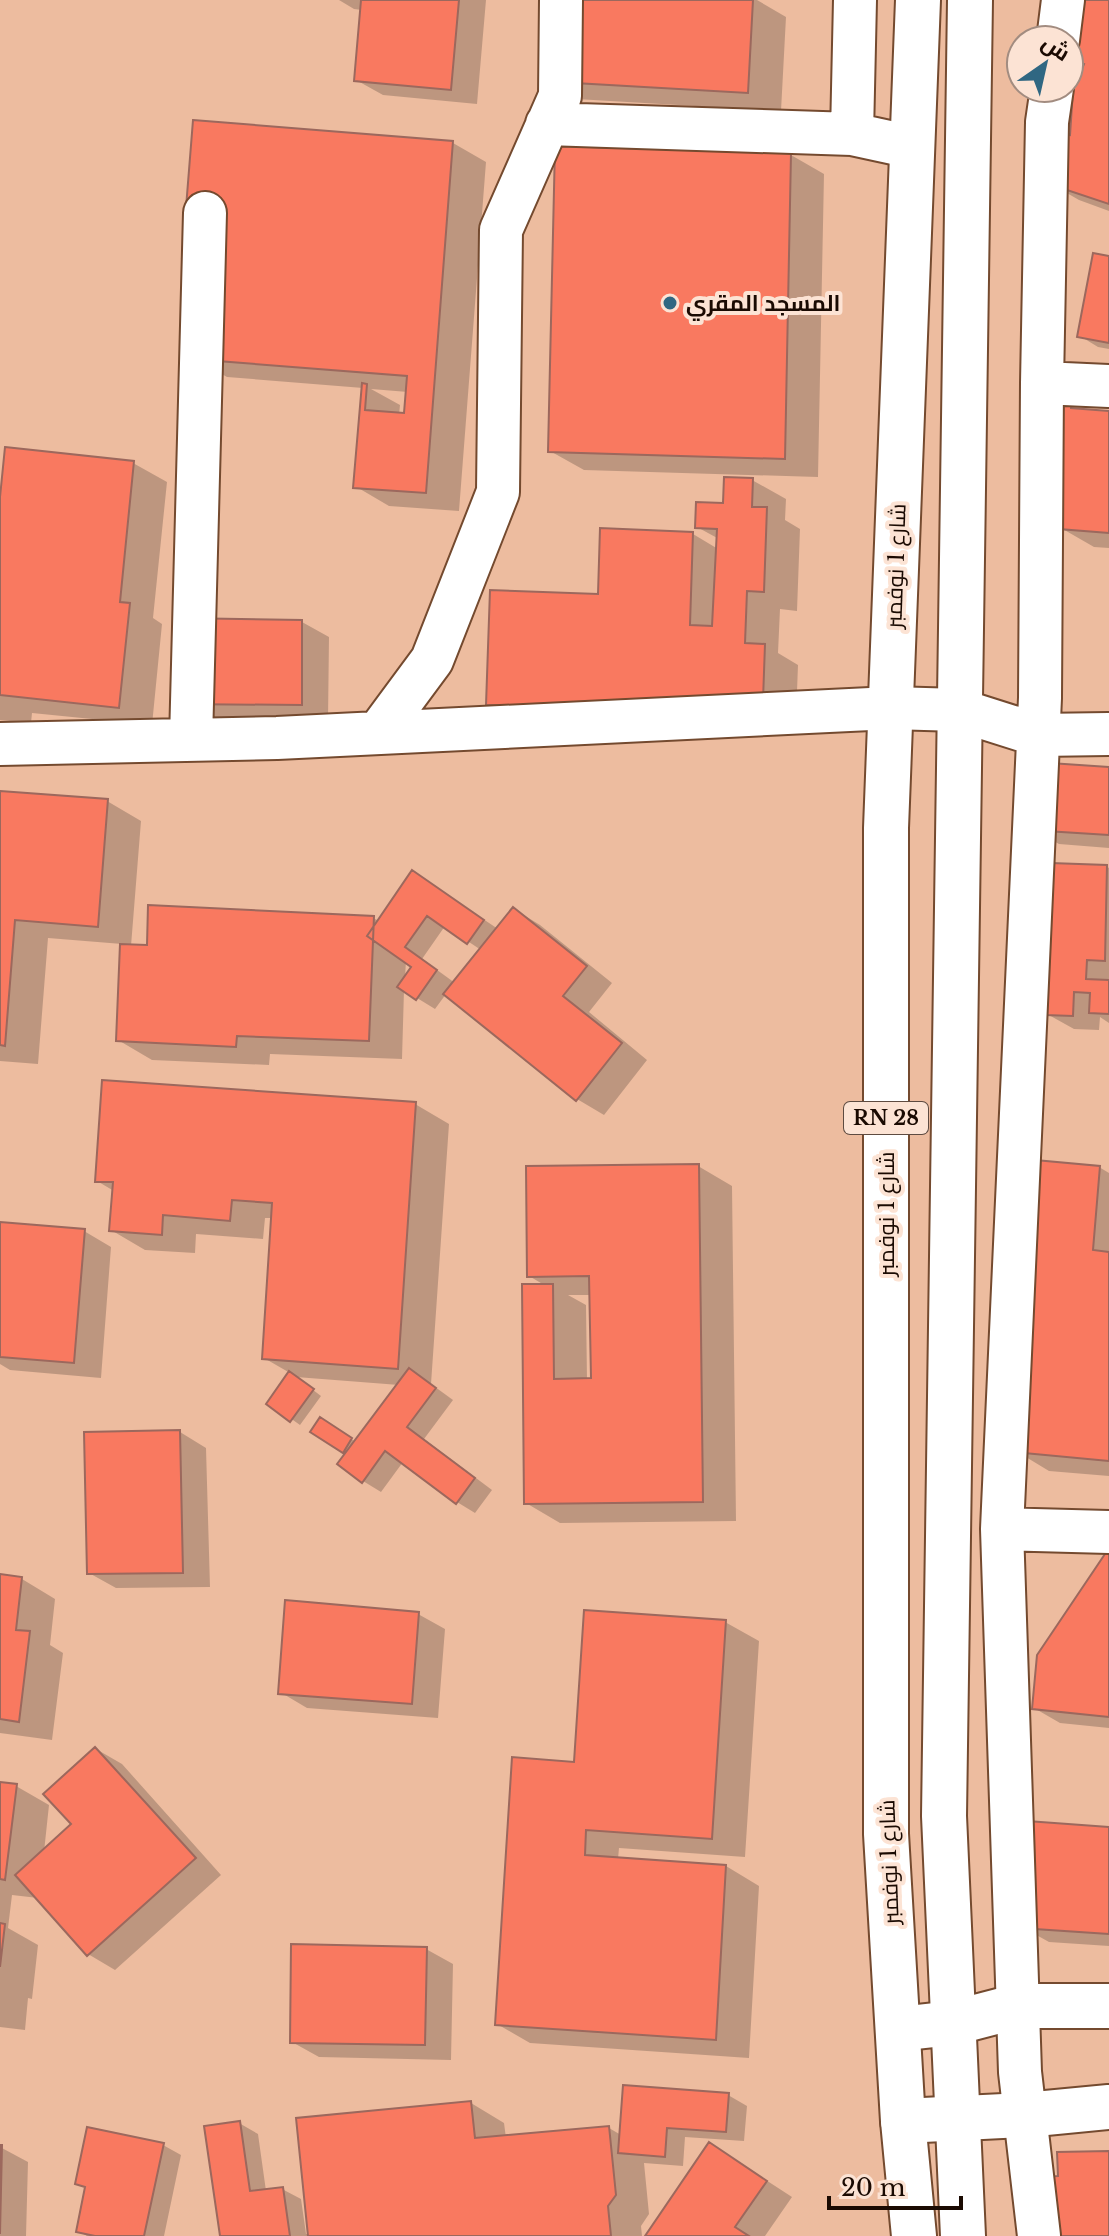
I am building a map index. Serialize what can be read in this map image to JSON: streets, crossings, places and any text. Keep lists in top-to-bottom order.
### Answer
{
  "streets": {
    "main road": ["شارع 1 نوفمبر", "RN 28"]
  },
  "places": ["المسجد المقري"],
  "scale_bar": "20 m",
  "north": "top right"
}
